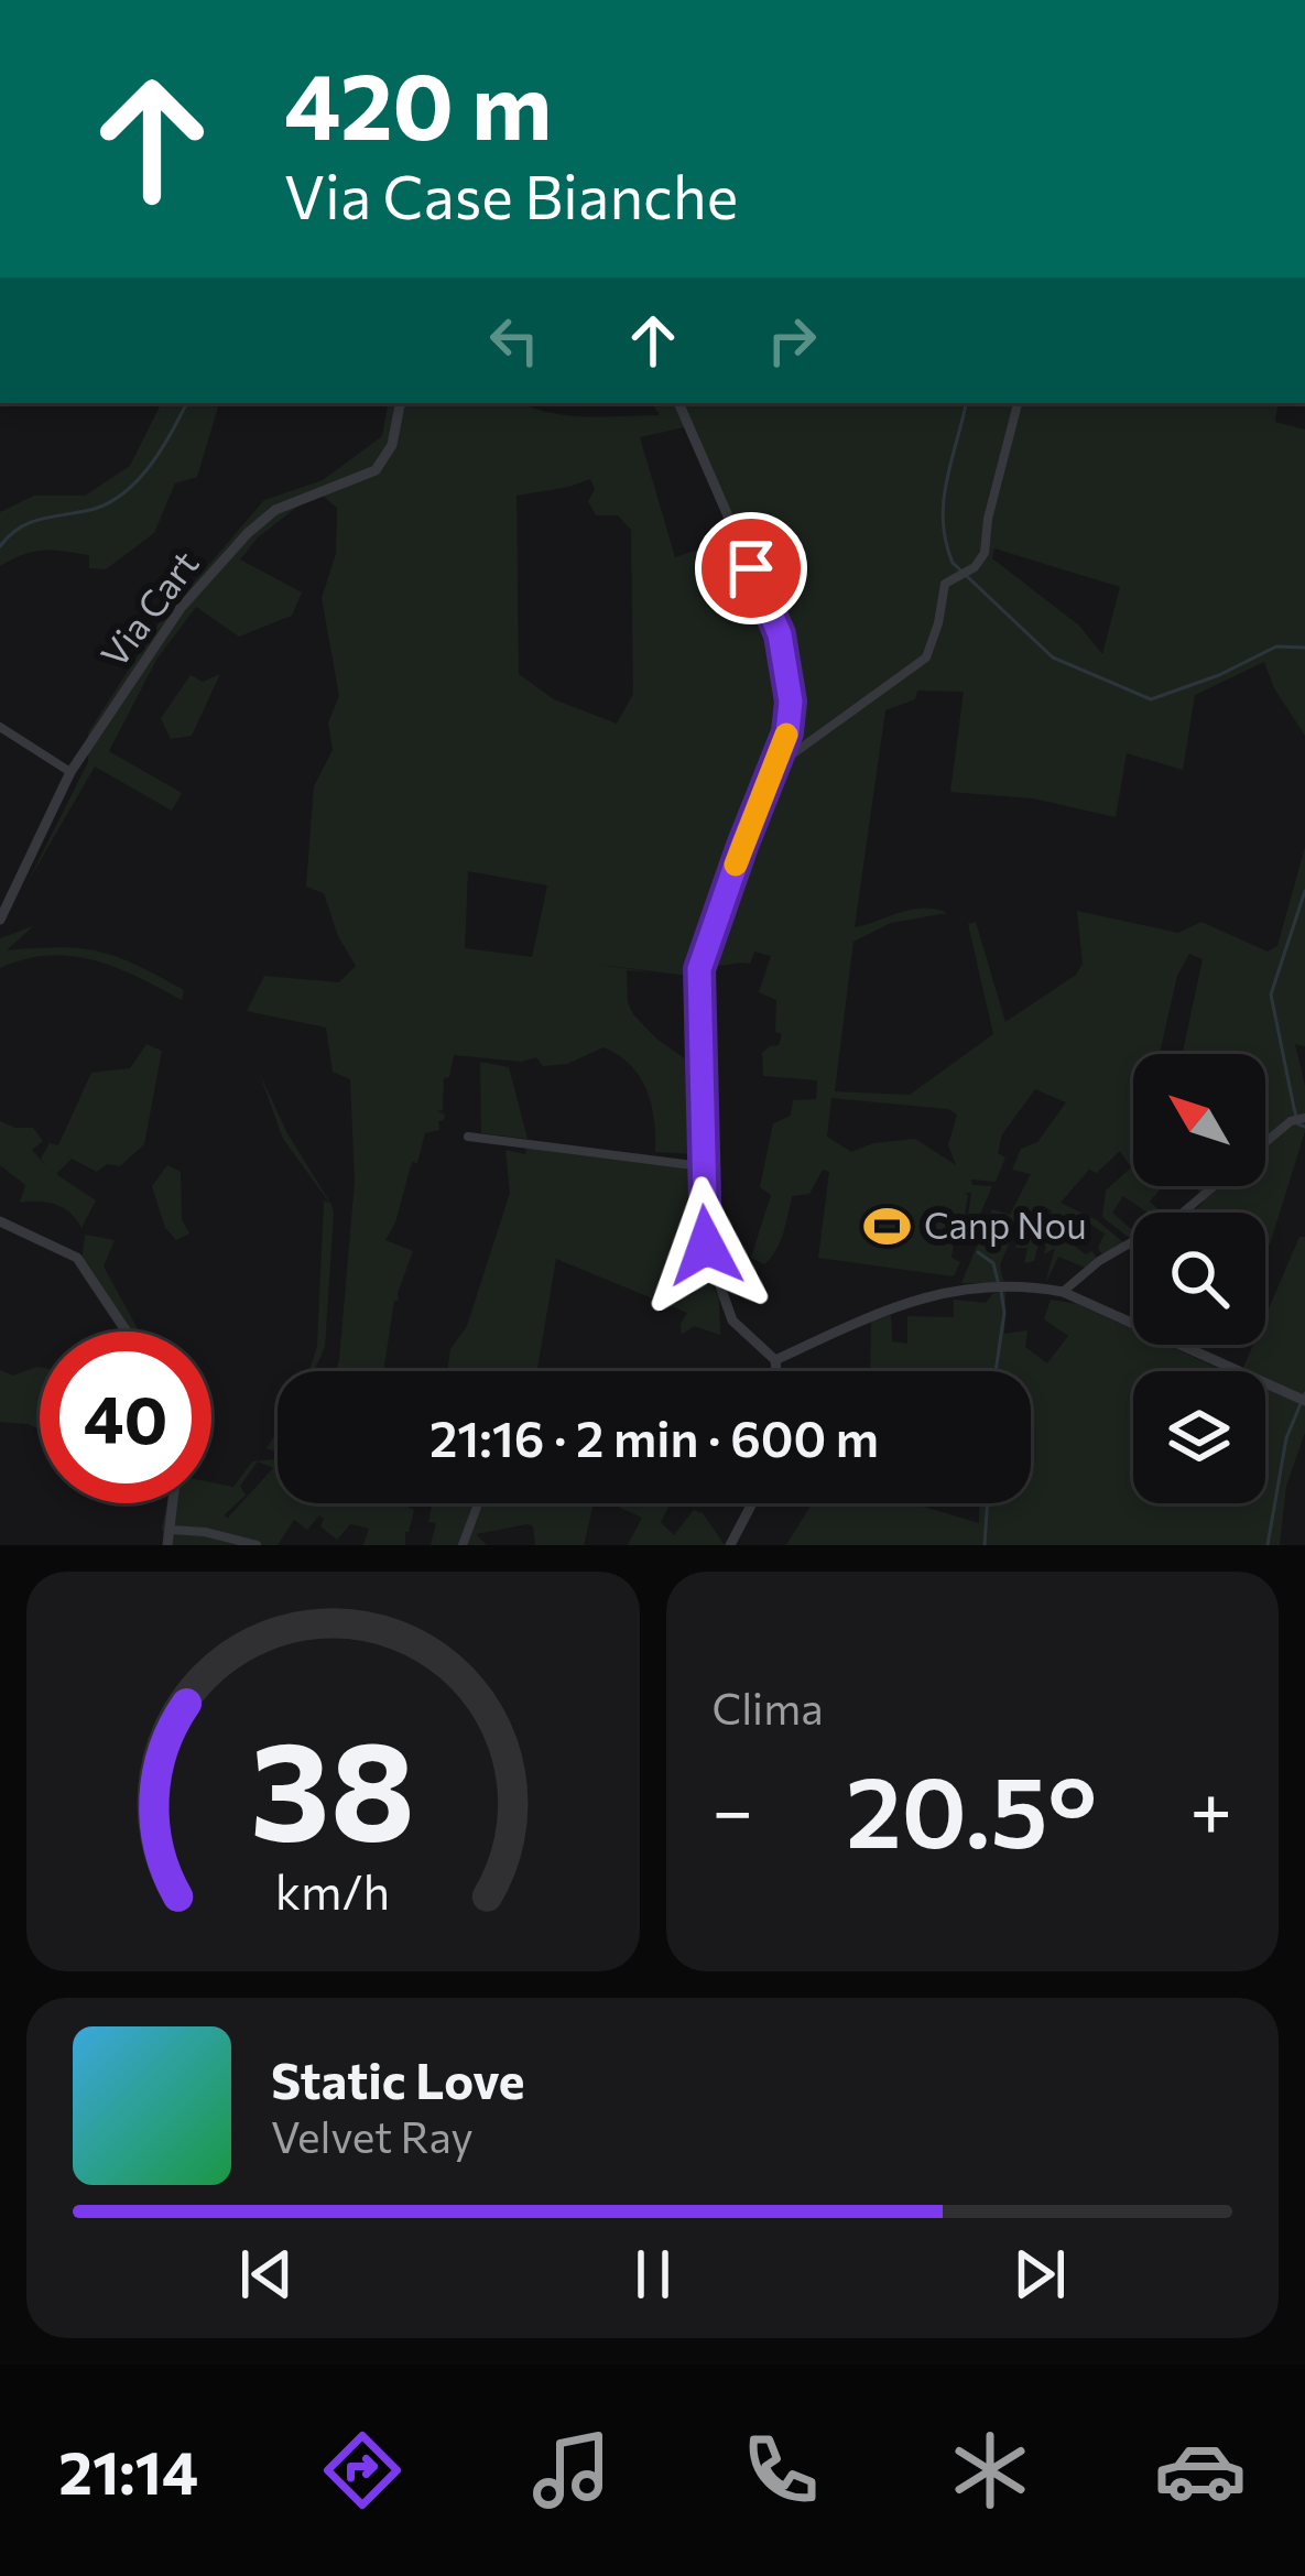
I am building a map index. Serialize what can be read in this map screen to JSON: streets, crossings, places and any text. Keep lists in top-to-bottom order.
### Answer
{
  "streets": {
    "street": ["Via Cart"]
  },
  "places": {
    "sports": ["Canp Nou"]
  },
  "north": "top left",
  "page": {
    "turn": ["420 m", "Via Case Bianche"],
    "limit": "40",
    "trip": "21:16 · 2 min · 600 m",
    "tile": "Clima",
    "heat": ["−", "20.5°", "+"],
    "song": ["Static Love", "Velvet Ray"],
    "tabs": "21:14",
    "gauge": ["38", "km/h"]
  }
}
